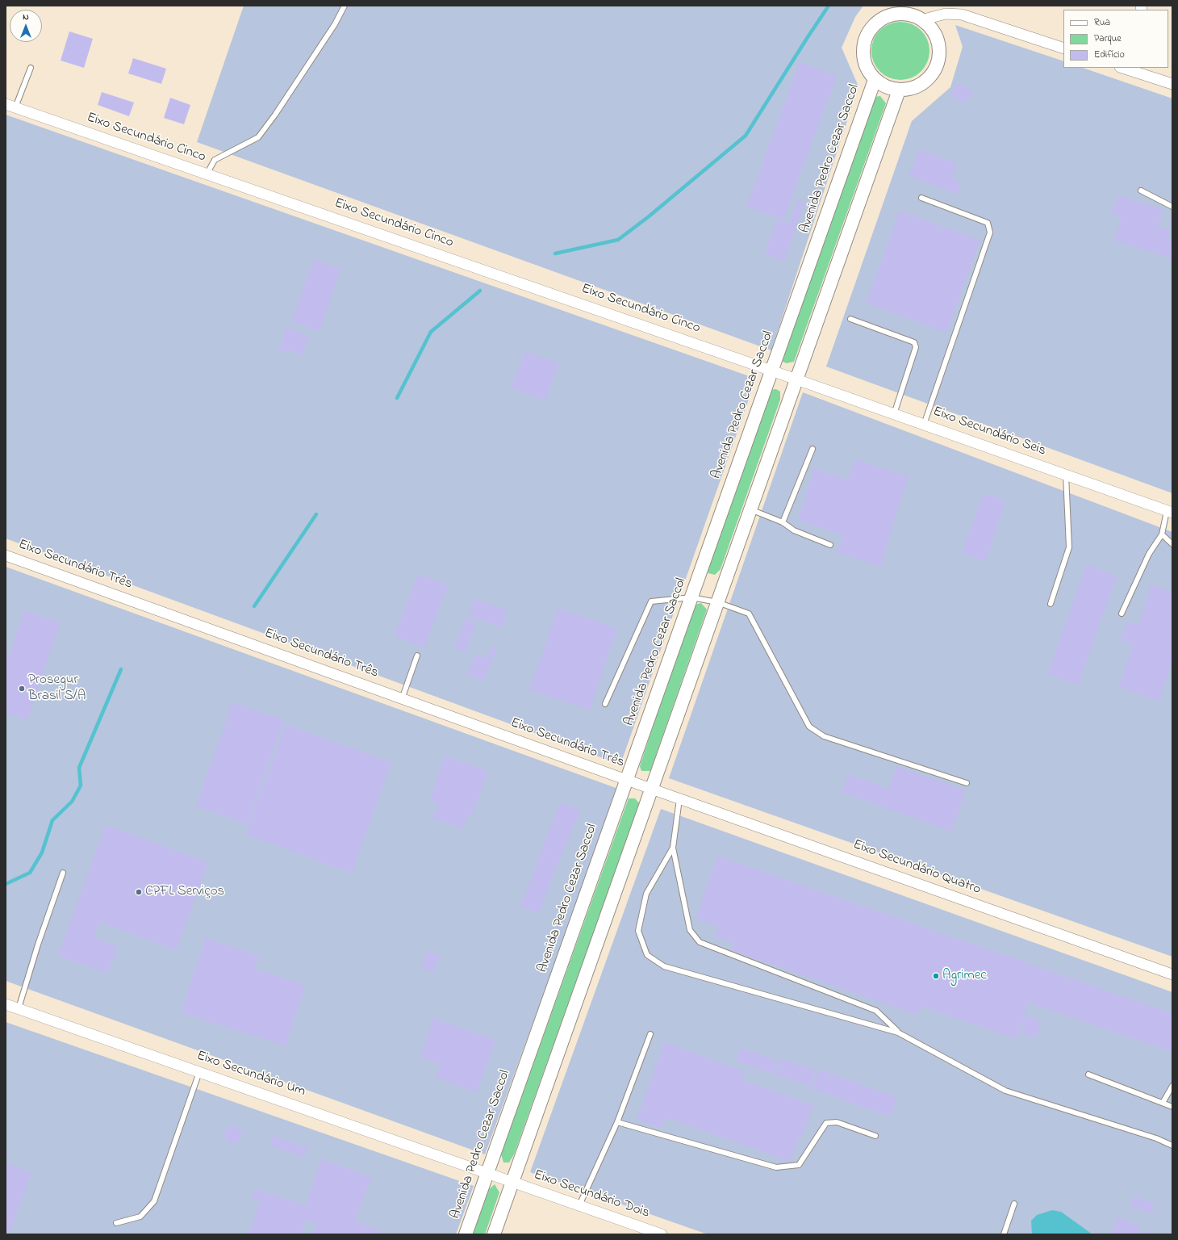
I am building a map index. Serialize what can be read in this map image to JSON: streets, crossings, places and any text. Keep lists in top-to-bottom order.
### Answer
{
  "streets": {
    "street": [
      "Eixo Secundário Cinco",
      "Avenida Pedro Cezar Saccol",
      "Eixo Secundário Seis",
      "Eixo Secundário Três",
      "Eixo Secundário Quatro",
      "Eixo Secundário Um",
      "Eixo Secundário Dois"
    ]
  },
  "crossings": [
    ["Eixo Secundário Cinco", "Avenida Pedro Cezar Saccol"],
    ["Eixo Secundário Cinco", "Eixo Secundário Seis"],
    ["Avenida Pedro Cezar Saccol", "Eixo Secundário Três"],
    ["Avenida Pedro Cezar Saccol", "Eixo Secundário Um"],
    ["Eixo Secundário Três", "Eixo Secundário Quatro"],
    ["Eixo Secundário Um", "Eixo Secundário Dois"]
  ],
  "places": ["Prosegur Brasil S/A", "CPFL Serviços", "Agrimec"],
  "legend": ["Rua", "Parque", "Edifício"],
  "north": "top"
}
